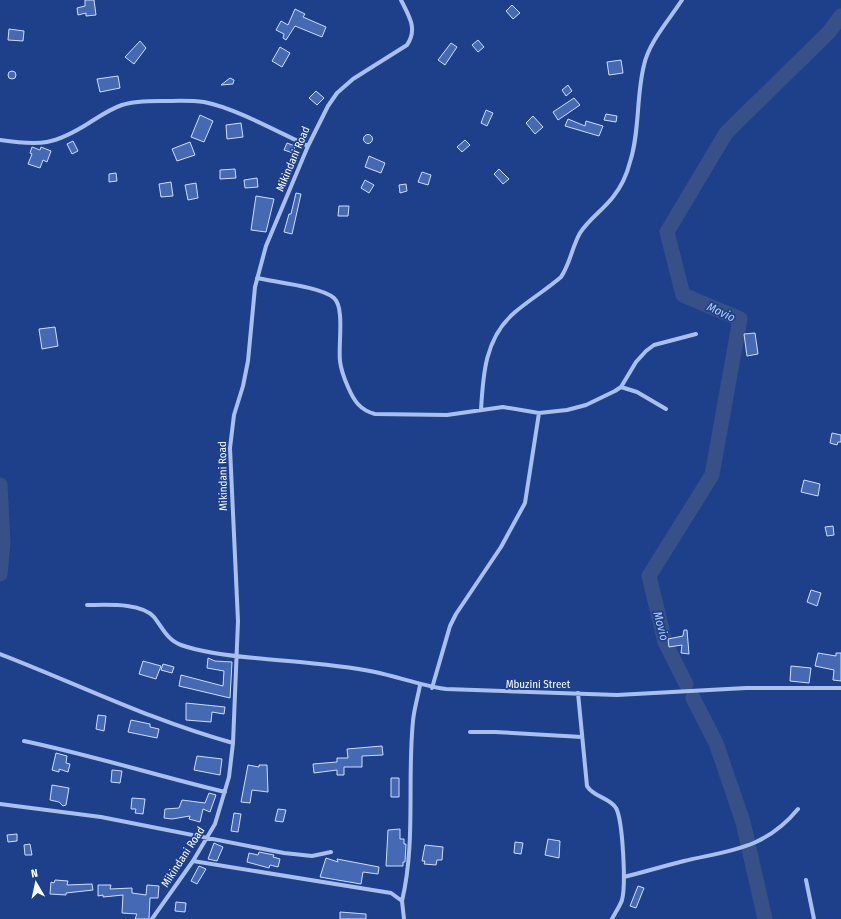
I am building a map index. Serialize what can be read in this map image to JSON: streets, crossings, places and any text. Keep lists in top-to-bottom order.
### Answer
{
  "streets": {
    "street": ["Mikindani Road", "Mbuzini Street"]
  },
  "crossings": [
    ["Mikindani Road", "Mbuzini Street"]
  ],
  "water": ["Movio"],
  "north": "top"
}
